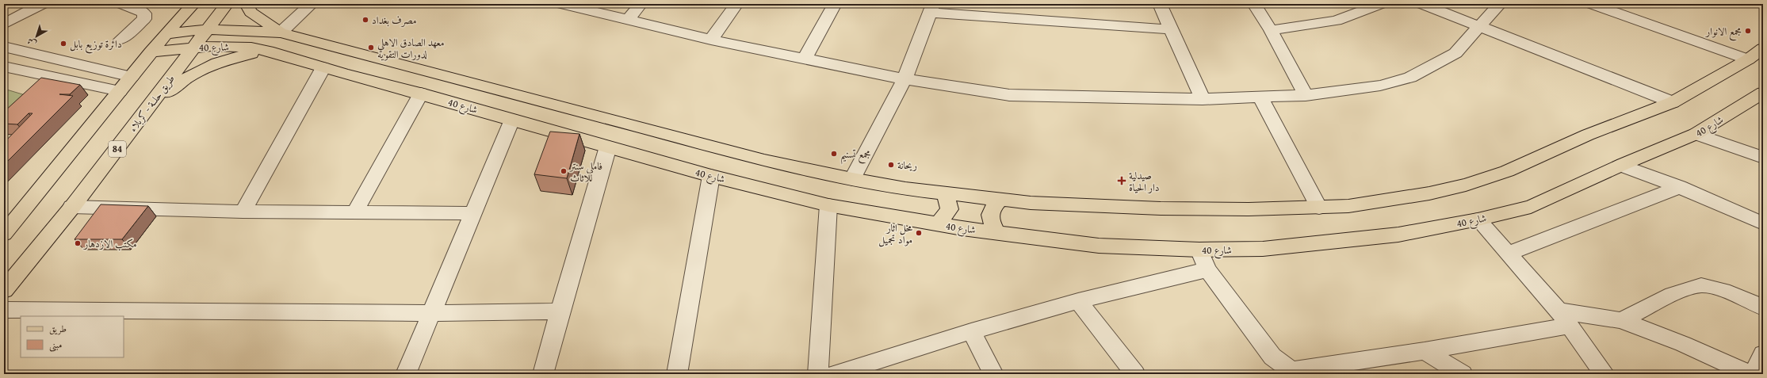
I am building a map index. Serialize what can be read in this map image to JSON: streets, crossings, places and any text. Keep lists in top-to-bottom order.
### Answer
{
  "streets": {
    "main road": ["شارع 40", "طريق حلــة - كربلاء", "84"]
  },
  "crossings": [
    ["شارع 40", "طريق حلــة - كربلاء"]
  ],
  "places": {
    "other": [
      "مصرف بغداد",
      "مجمع الانوار",
      "دائرة توزيع بابل",
      "معهد الصادق الاهلي لدورات التقويه",
      "مجمع تسنيم",
      "ريحانة",
      "فاملي سنتر للاثاث",
      "محل اثار مواد تجميل",
      "مكتب الازدهار"
    ],
    "health": ["صيدلية دار الحياة"]
  },
  "legend": ["طريق", "مبنى"],
  "north": "bottom left"
}
